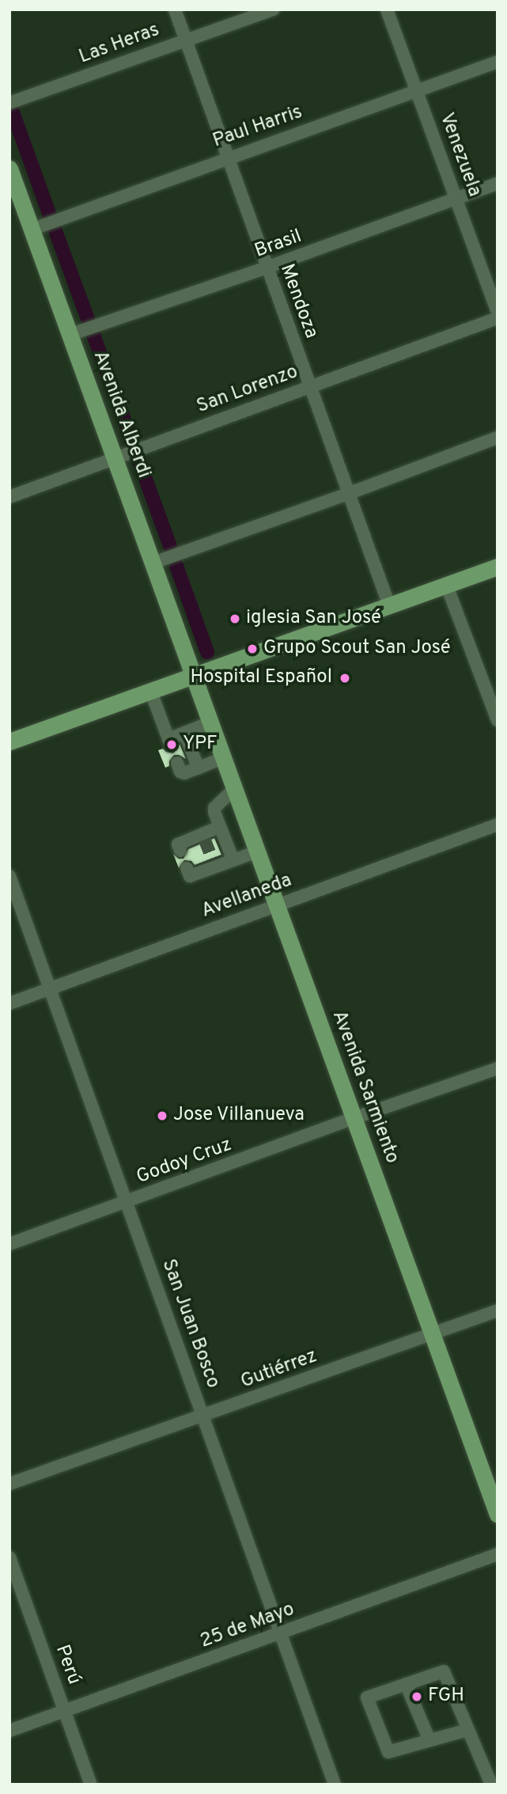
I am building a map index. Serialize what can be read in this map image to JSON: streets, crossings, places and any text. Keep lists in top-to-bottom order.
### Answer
{
  "streets": {
    "main road": ["Avenida Alberdi", "Avenida Sarmiento"],
    "street": [
      "Las Heras",
      "Paul Harris",
      "Venezuela",
      "Brasil",
      "Mendoza",
      "San Lorenzo",
      "Avellaneda",
      "Godoy Cruz",
      "San Juan Bosco",
      "Gutiérrez",
      "25 de Mayo",
      "Perú"
    ]
  },
  "crossings": [
    ["Las Heras", "Mendoza"],
    ["Paul Harris", "Venezuela"],
    ["Paul Harris", "Mendoza"],
    ["Paul Harris", "Avenida Alberdi"],
    ["Venezuela", "Brasil"],
    ["Brasil", "Mendoza"],
    ["Brasil", "Avenida Alberdi"],
    ["Mendoza", "San Lorenzo"],
    ["San Lorenzo", "Avenida Alberdi"],
    ["Avenida Alberdi", "Avenida Sarmiento"],
    ["Avellaneda", "Avenida Sarmiento"],
    ["Avellaneda", "San Juan Bosco"],
    ["Avenida Sarmiento", "Godoy Cruz"],
    ["Avenida Sarmiento", "Gutiérrez"],
    ["Godoy Cruz", "San Juan Bosco"],
    ["San Juan Bosco", "Gutiérrez"],
    ["San Juan Bosco", "25 de Mayo"],
    ["25 de Mayo", "Perú"]
  ],
  "places": [
    "iglesia San José",
    "Grupo Scout San José",
    "Hospital Español",
    "YPF",
    "Jose Villanueva",
    "FGH"
  ]
}
